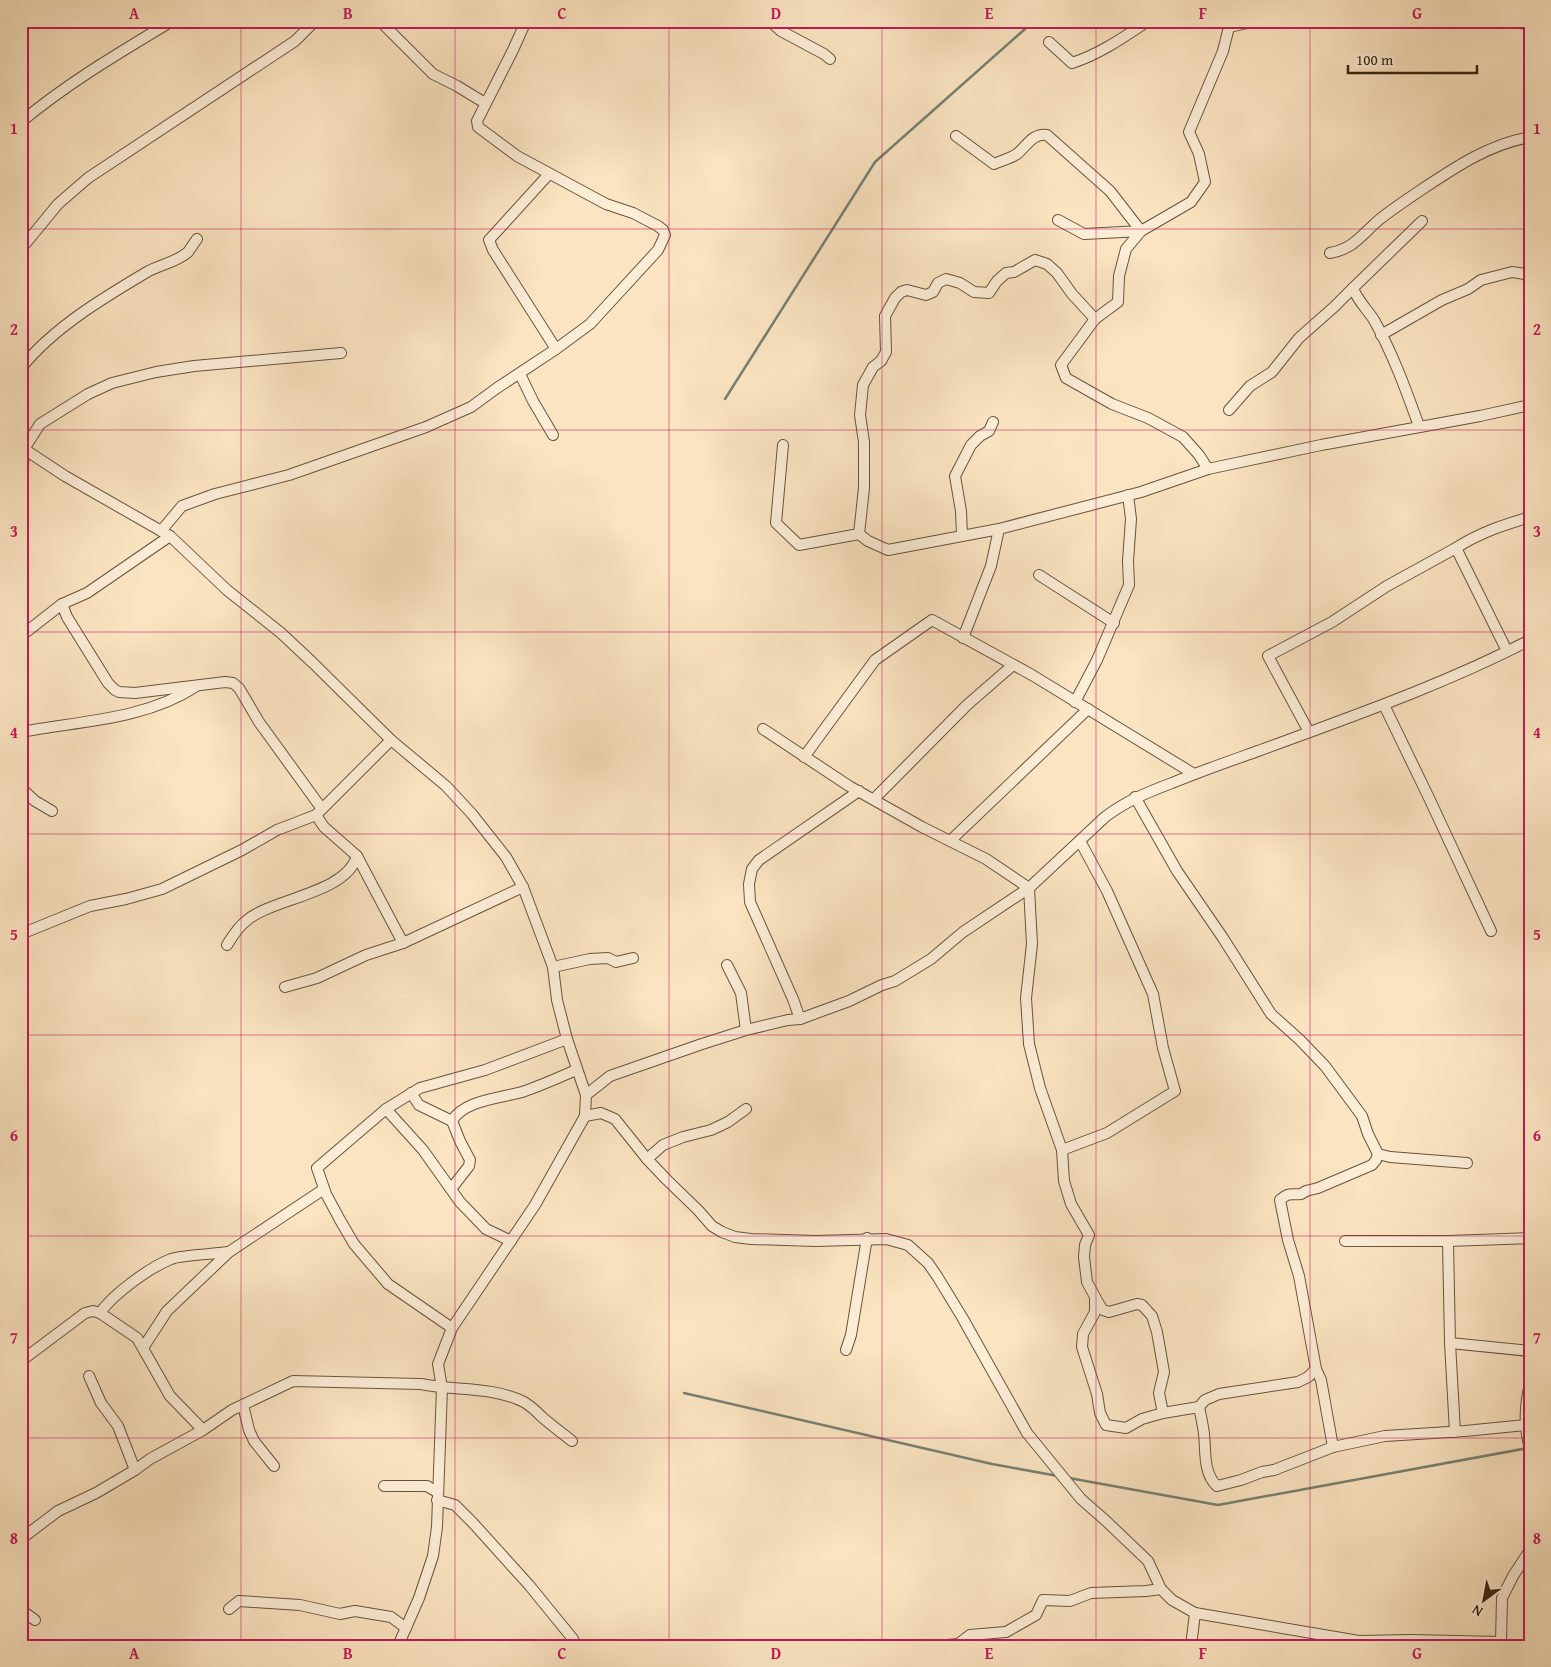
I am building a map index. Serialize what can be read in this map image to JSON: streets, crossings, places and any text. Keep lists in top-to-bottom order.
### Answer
{
  "scale_bar": "100 m",
  "north": "bottom left",
  "grid": {
    "columns": [
      "A",
      "B",
      "C",
      "D",
      "E",
      "F",
      "G"
    ],
    "rows": [
      "1",
      "2",
      "3",
      "4",
      "5",
      "6",
      "7",
      "8"
    ]
  }
}
